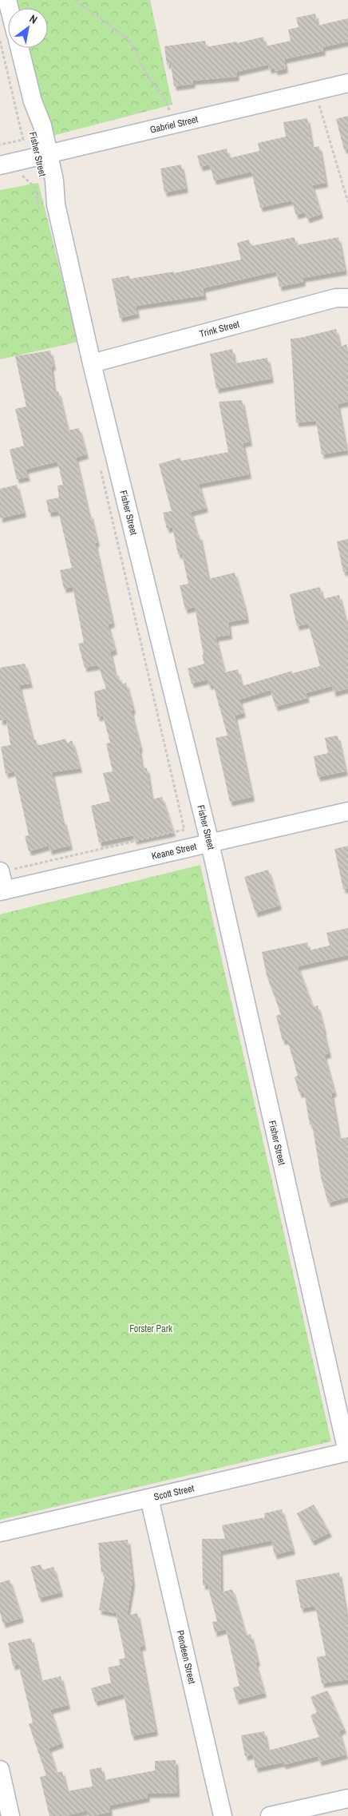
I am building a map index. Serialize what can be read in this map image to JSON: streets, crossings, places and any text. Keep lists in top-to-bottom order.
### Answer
{
  "streets": {
    "street": [
      "Gabriel Street",
      "Fisher Street",
      "Trink Street",
      "Keane Street",
      "Scott Street",
      "Pendeen Street"
    ]
  },
  "crossings": [
    ["Gabriel Street", "Fisher Street"],
    ["Fisher Street", "Trink Street"],
    ["Fisher Street", "Keane Street"],
    ["Fisher Street", "Scott Street"],
    ["Scott Street", "Pendeen Street"]
  ],
  "parks": ["Forster Park"],
  "north": "top right"
}
